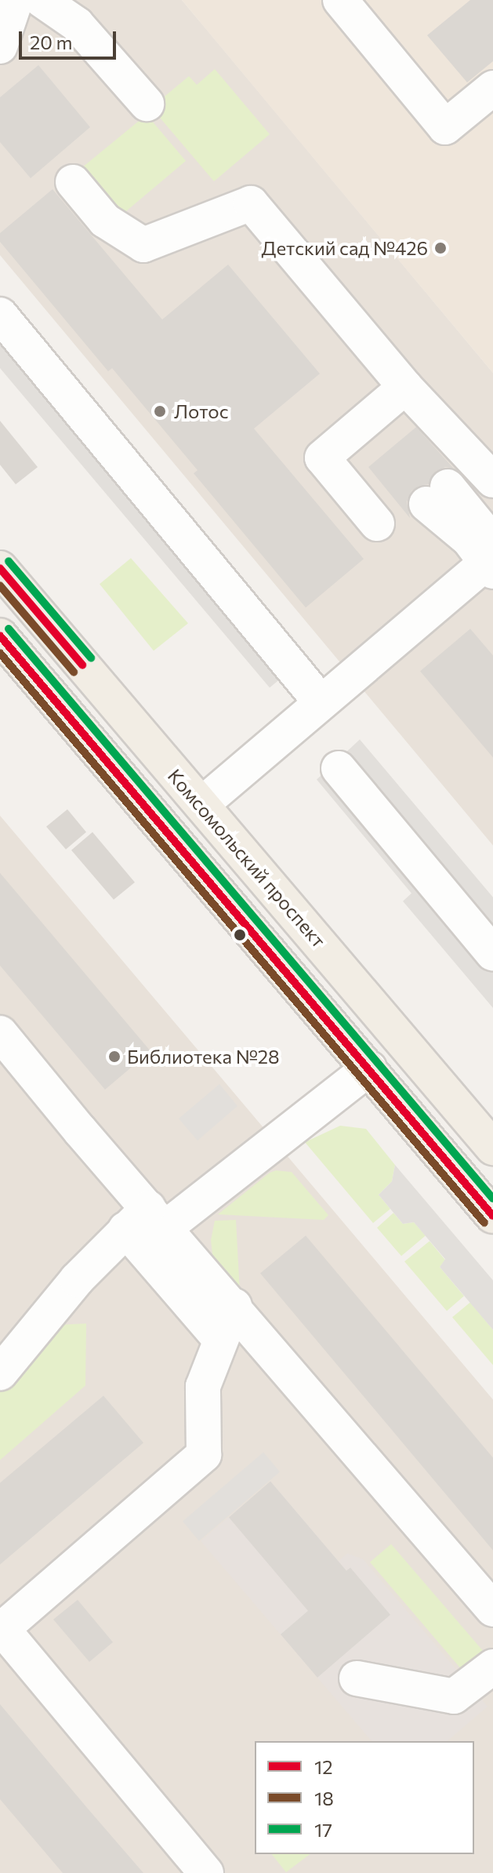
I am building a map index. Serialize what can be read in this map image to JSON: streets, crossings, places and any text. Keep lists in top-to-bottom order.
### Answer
{
  "streets": {
    "main road": ["Комсомольский проспект"]
  },
  "places": ["Детский сад №426", "Лотос", "Библиотека №28"],
  "lines": ["transit line 17", "transit line 12", "transit line 18"],
  "legend": ["12", "18", "17"],
  "scale_bar": "20 m"
}
